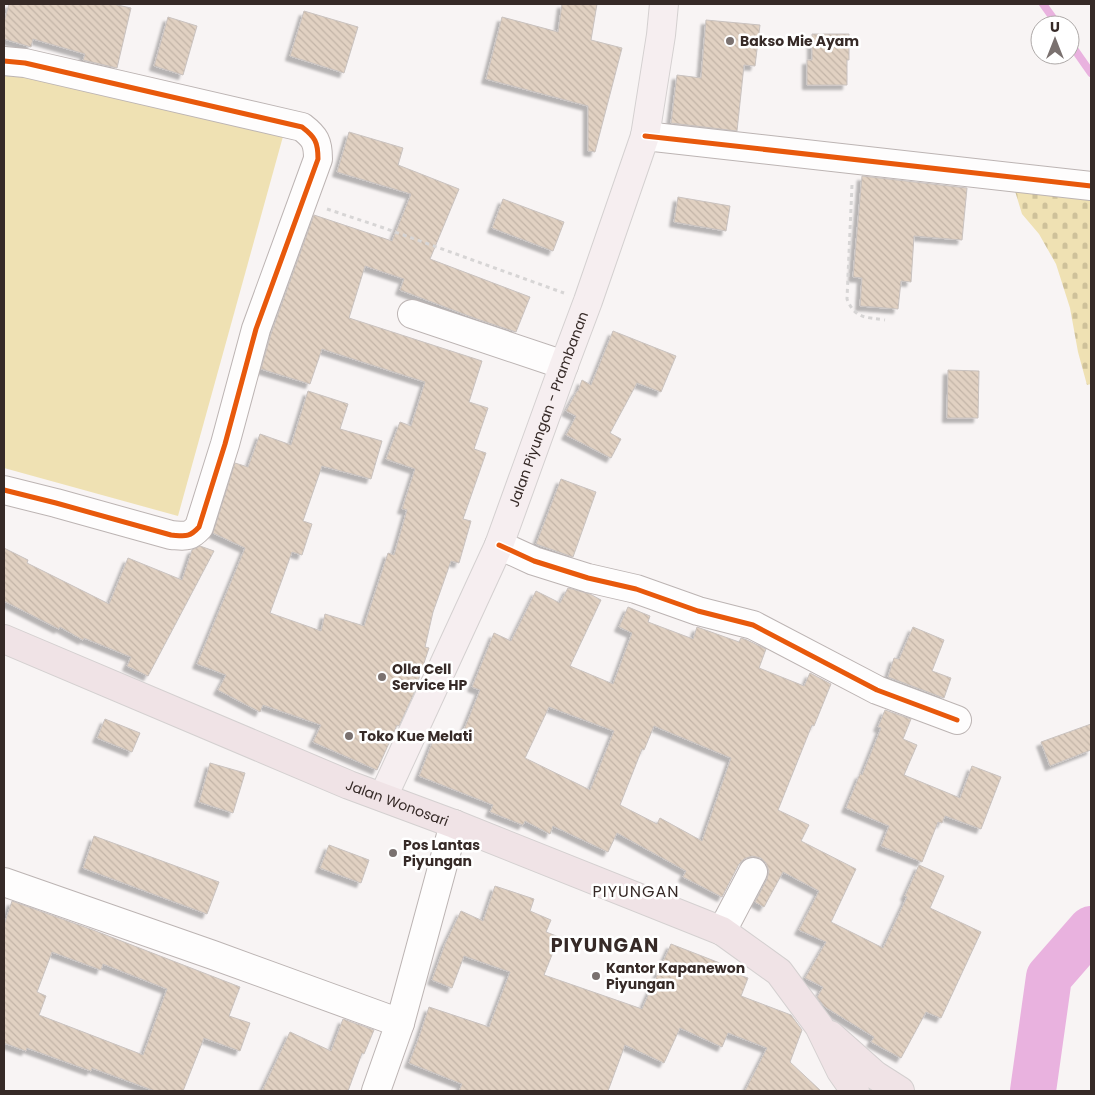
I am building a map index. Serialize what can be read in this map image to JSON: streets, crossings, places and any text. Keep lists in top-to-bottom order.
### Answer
{
  "streets": {
    "highway": ["Jalan Wonosari"],
    "main road": ["Jalan Piyungan - Prambanan"]
  },
  "crossings": [
    ["Jalan Piyungan - Prambanan", "Jalan Wonosari"]
  ],
  "districts": ["PIYUNGAN", "PIYUNGAN"],
  "places": [
    "Bakso Mie Ayam",
    "Olla Cell Service HP",
    "Toko Kue Melati",
    "Pos Lantas Piyungan",
    "Kantor Kapanewon Piyungan"
  ],
  "north": "top"
}
